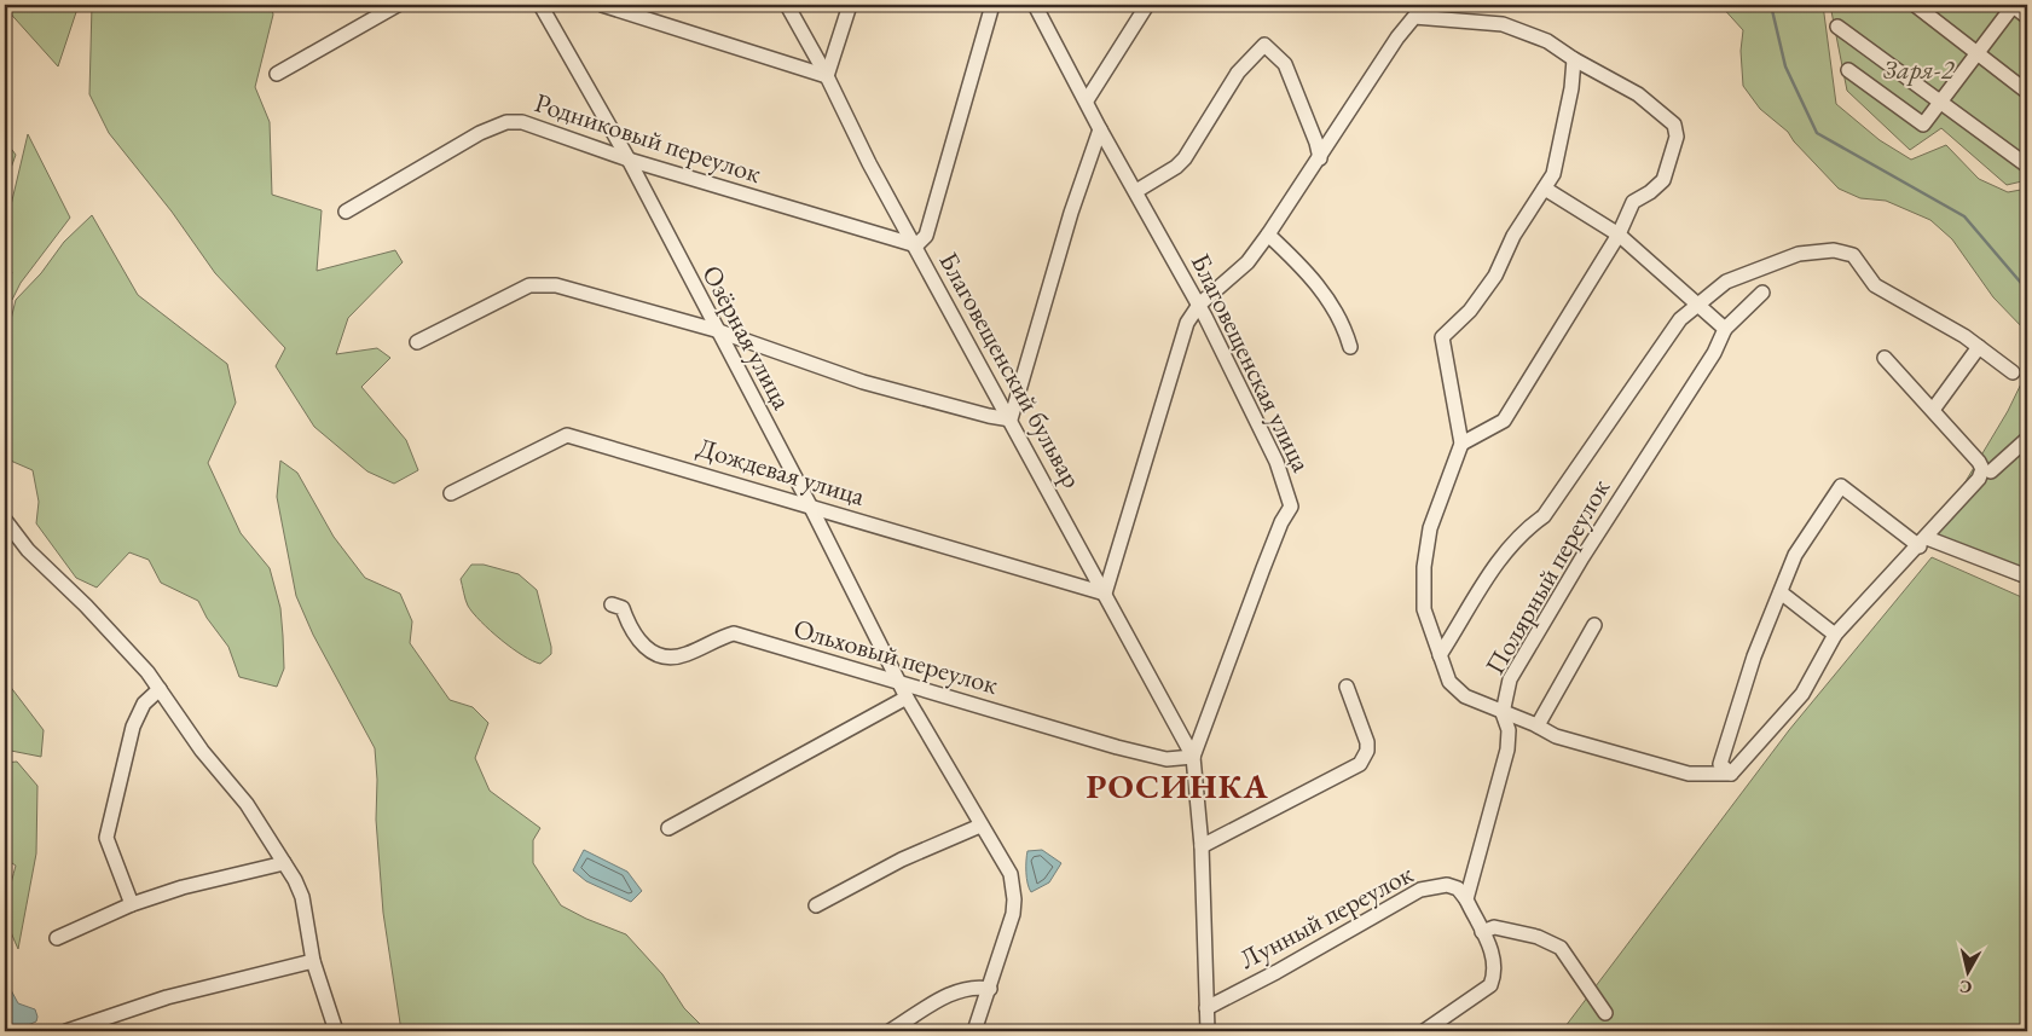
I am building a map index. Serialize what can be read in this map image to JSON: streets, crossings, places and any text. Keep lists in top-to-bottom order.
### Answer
{
  "streets": {
    "street": [
      "Родниковый переулок",
      "Озёрная улица",
      "Благовещенская улица",
      "Благовещенский бульвар",
      "Дождевая улица",
      "Полярный переулок",
      "Ольховый переулок",
      "Лунный переулок"
    ]
  },
  "crossings": [
    ["Родниковый переулок", "Озёрная улица"],
    ["Родниковый переулок", "Благовещенский бульвар"],
    ["Озёрная улица", "Дождевая улица"],
    ["Озёрная улица", "Ольховый переулок"],
    ["Благовещенская улица", "Благовещенский бульвар"],
    ["Благовещенская улица", "Ольховый переулок"],
    ["Благовещенский бульвар", "Дождевая улица"],
    ["Благовещенский бульвар", "Ольховый переулок"],
    ["Полярный переулок", "Лунный переулок"]
  ],
  "districts": ["РОСИНКА"],
  "parks": ["Заря-2"],
  "north": "bottom"
}
